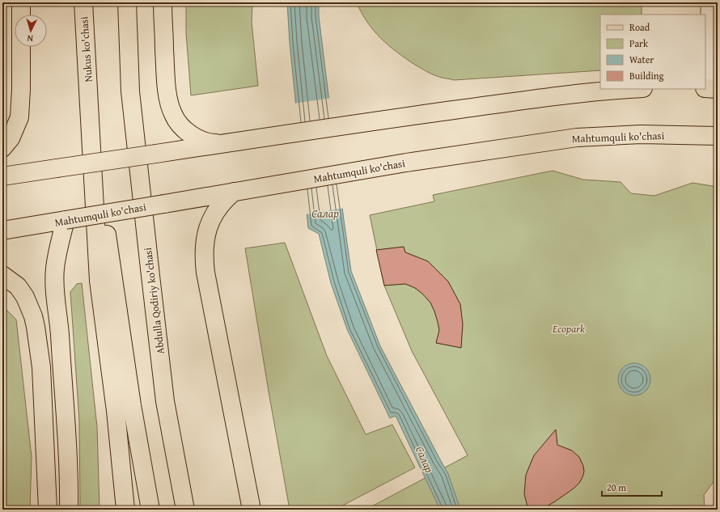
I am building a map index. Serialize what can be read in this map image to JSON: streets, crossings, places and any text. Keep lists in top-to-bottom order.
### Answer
{
  "streets": {
    "main road": ["Nukus ko'chasi", "Mahtumquli ko'chasi", "Abdulla Qodiriy ko'chasi"]
  },
  "water": ["Салар"],
  "parks": ["Ecopark"],
  "legend": [
    "Road",
    "Park",
    "Water",
    "Building"
  ],
  "scale_bar": "20 m",
  "north": "bottom"
}
